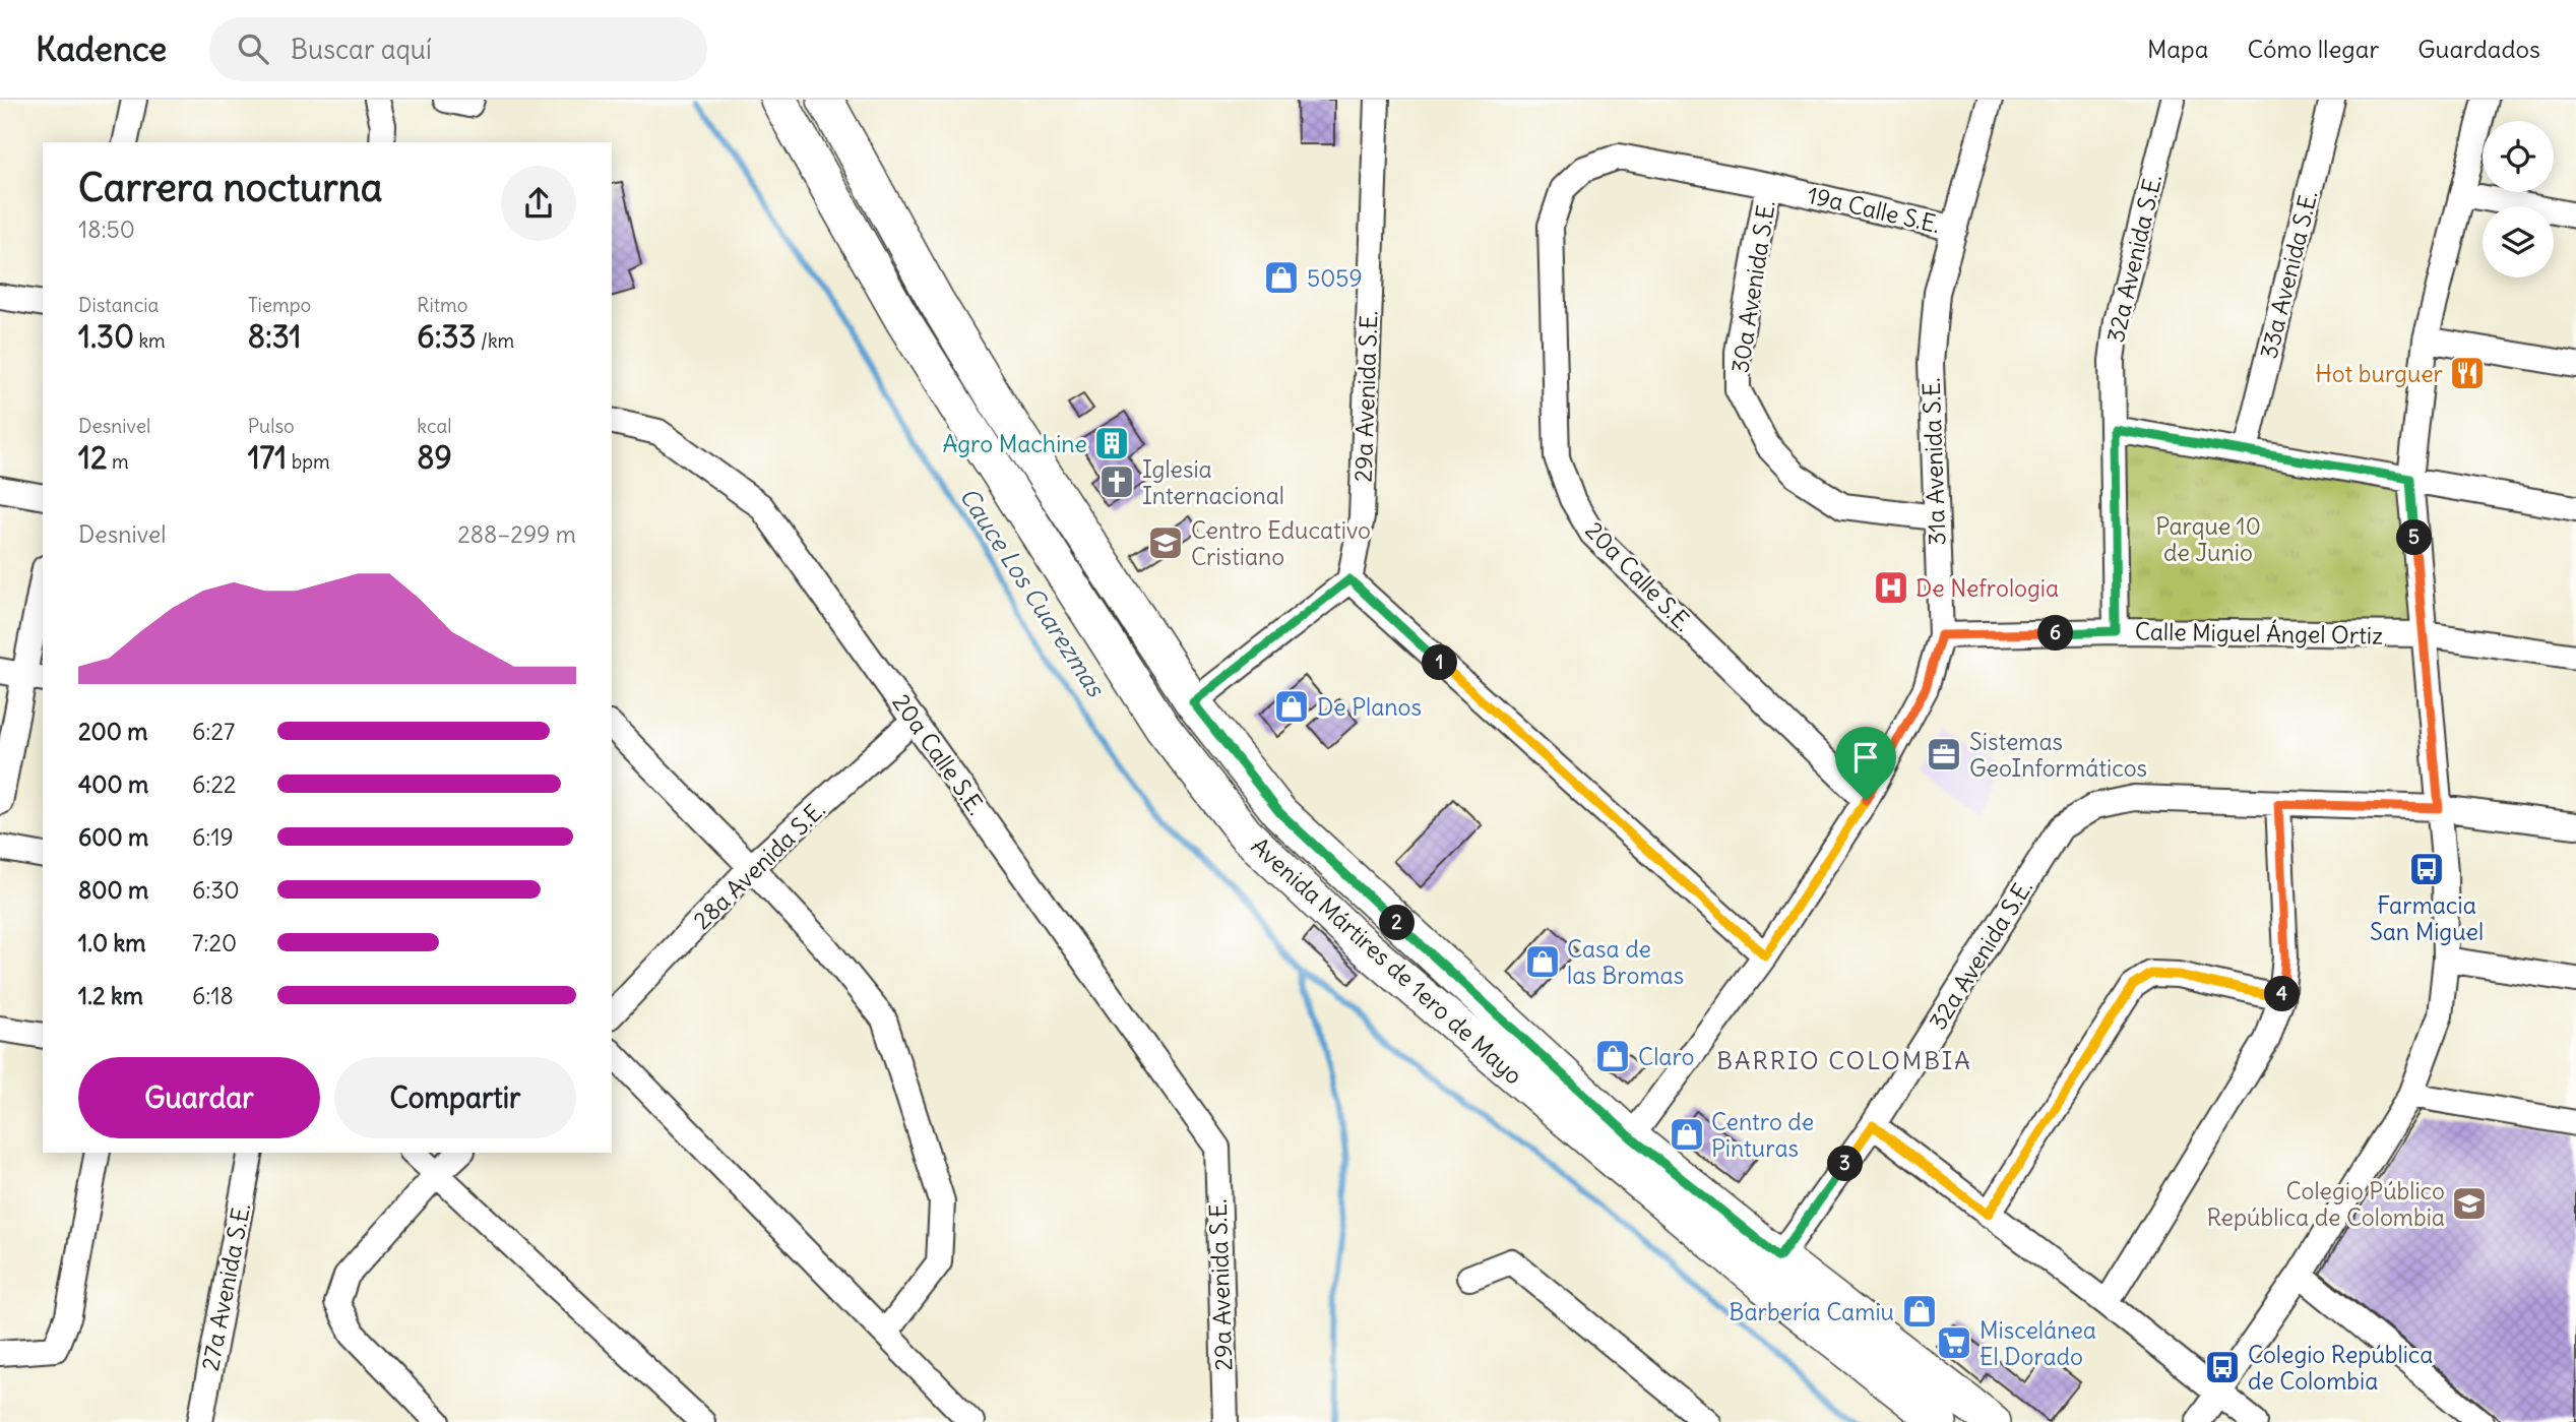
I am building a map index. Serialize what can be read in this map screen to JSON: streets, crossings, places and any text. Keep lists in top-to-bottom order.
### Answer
{
  "streets": {
    "main road": ["Avenida Mártires de 1ero de Mayo"],
    "street": [
      "19a Calle S.E.",
      "32a Avenida S.E.",
      "33a Avenida S.E.",
      "30a Avenida S.E.",
      "29a Avenida S.E.",
      "31a Avenida S.E.",
      "20a Calle S.E.",
      "Calle Miguel Ángel Ortiz",
      "28a Avenida S.E.",
      "27a Avenida S.E."
    ]
  },
  "crossings": [
    ["19a Calle S.E.", "30a Avenida S.E."],
    ["19a Calle S.E.", "31a Avenida S.E."],
    ["19a Calle S.E.", "20a Calle S.E."],
    ["32a Avenida S.E.", "Calle Miguel Ángel Ortiz"],
    ["32a Avenida S.E.", "Avenida Mártires de 1ero de Mayo"],
    ["30a Avenida S.E.", "31a Avenida S.E."],
    ["29a Avenida S.E.", "20a Calle S.E."],
    ["31a Avenida S.E.", "20a Calle S.E."],
    ["31a Avenida S.E.", "Calle Miguel Ángel Ortiz"],
    ["31a Avenida S.E.", "Avenida Mártires de 1ero de Mayo"],
    ["20a Calle S.E.", "28a Avenida S.E."]
  ],
  "districts": ["BARRIO COLOMBIA"],
  "water": ["Cauce Los Cuarezmas"],
  "parks": ["Parque 10 de Junio"],
  "places": {
    "shop": [
      "5059",
      "De Planos",
      "Casa de las Bromas",
      "Claro",
      "Centro de Pinturas",
      "Barbería Camiu"
    ],
    "restaurant": ["Hot burguer"],
    "building": ["Agro Machine"],
    "church": ["Iglesia Internacional"],
    "school or university": ["Centro Educativo Cristiano", "Colegio Público República de Colombia"],
    "hospital": ["De Nefrologia"],
    "office": ["Sistemas GeoInformáticos"],
    "bus stop": ["Farmacia San Miguel", "Colegio República de Colombia"],
    "supermarket": ["Miscelánea El Dorado"]
  },
  "page": {
    "header": "Kadence",
    "search": "Buscar aquí",
    "nav": ["Mapa", "Cómo llegar", "Guardados"],
    "heading": ["Carrera nocturna", "18:50"],
    "stats": [
      ["Distancia", "1.30 km"],
      ["Tiempo", "8:31"],
      ["Ritmo", "6:33 /km"],
      ["Desnivel", "12 m"],
      ["Pulso", "171 bpm"],
      ["kcal", "89"]
    ],
    "chart": ["Desnivel", "288–299 m"],
    "pins": [
      "5",
      "6",
      "1",
      "2",
      "4",
      "3"
    ],
    "list": [
      {
        "name": "200 m",
        "note": "6:27"
      },
      {
        "name": "400 m",
        "note": "6:22"
      },
      {
        "name": "600 m",
        "note": "6:19"
      },
      {
        "name": "800 m",
        "note": "6:30"
      },
      {
        "name": "1.0 km",
        "note": "7:20"
      },
      {
        "name": "1.2 km",
        "note": "6:18"
      }
    ],
    "buttons": ["Guardar", "Compartir"]
  }
}
